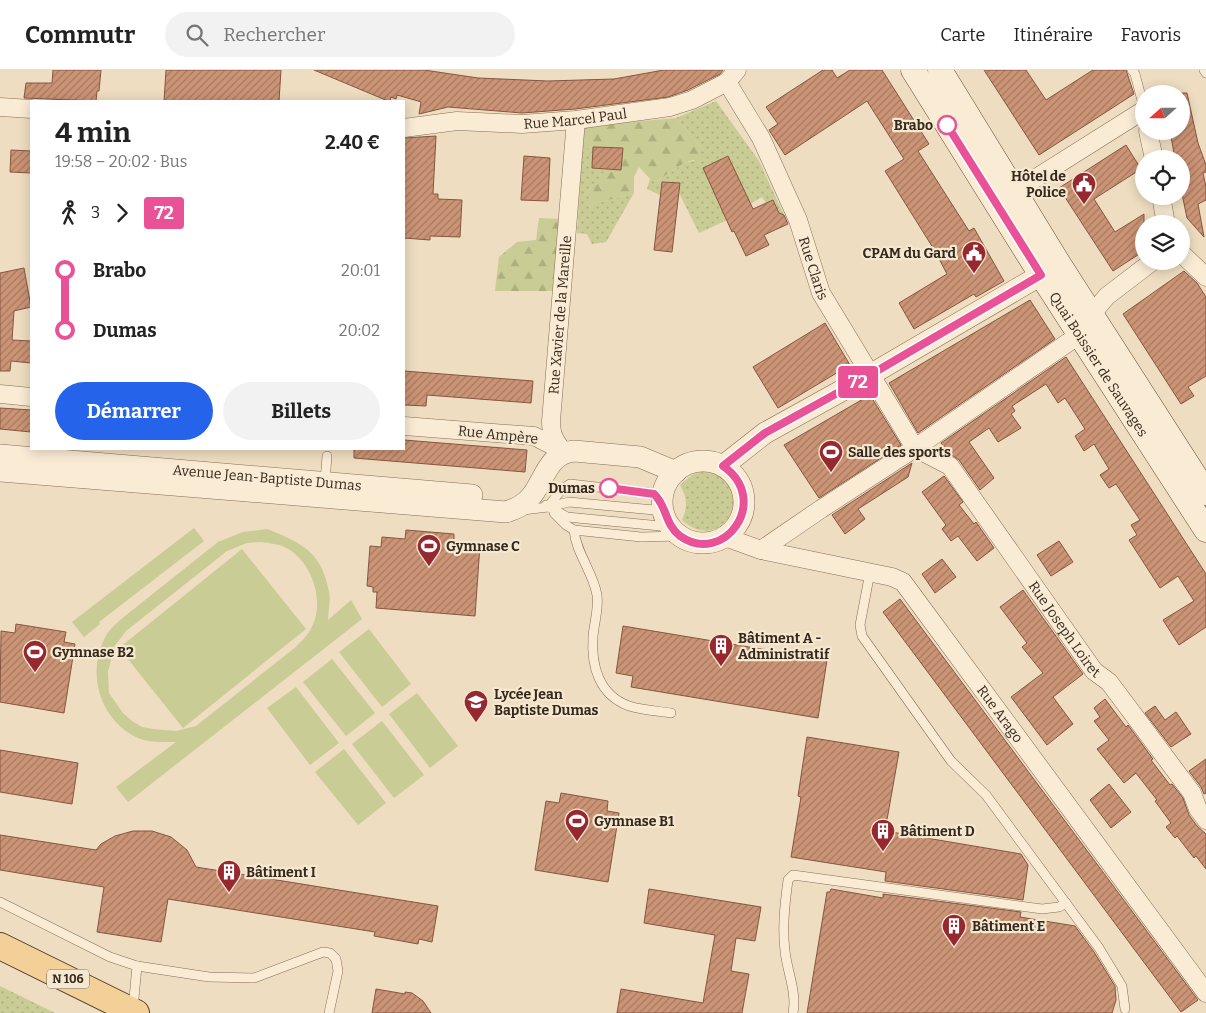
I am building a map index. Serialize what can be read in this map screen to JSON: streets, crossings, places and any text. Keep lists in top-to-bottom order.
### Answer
{
  "streets": {
    "main road": ["Quai Boissier de Sauvages", "N 106"],
    "street": [
      "Rue Marcel Paul",
      "Rue Claris",
      "Rue Xavier de la Mareille",
      "Rue Ampère",
      "Avenue Jean-Baptiste Dumas",
      "Rue Joseph Loiret",
      "Rue Arago"
    ]
  },
  "crossings": [
    ["Rue Marcel Paul", "Rue Claris"],
    ["Rue Marcel Paul", "Rue Xavier de la Mareille"],
    ["Rue Claris", "Rue Joseph Loiret"],
    ["Rue Xavier de la Mareille", "Rue Ampère"],
    ["Rue Ampère", "Avenue Jean-Baptiste Dumas"],
    ["Rue Ampère", "Rue Arago"],
    ["Avenue Jean-Baptiste Dumas", "Rue Arago"]
  ],
  "places": {
    "other": ["Brabo", "Dumas"],
    "public building": ["Hôtel de Police", "CPAM du Gard"],
    "sports": [
      "Salle des sports",
      "Gymnase C",
      "Gymnase B2",
      "Gymnase B1"
    ],
    "building": [
      "Bâtiment A - Administratif",
      "Bâtiment D",
      "Bâtiment I",
      "Bâtiment E"
    ],
    "school or university": ["Lycée Jean Baptiste Dumas"]
  },
  "lines": ["bus line 72"],
  "north": "left",
  "page": {
    "header": "Commutr",
    "search": "Rechercher",
    "nav": ["Carte", "Itinéraire", "Favoris"],
    "on_map": "72",
    "heading": ["4 min", "19:58 – 20:02 · Bus", "2.40 €"],
    "legs": ["3", "72"],
    "list": [
      {
        "name": "Brabo",
        "value": "20:01"
      },
      {
        "name": "Dumas",
        "value": "20:02"
      }
    ],
    "buttons": ["Démarrer", "Billets"]
  }
}
